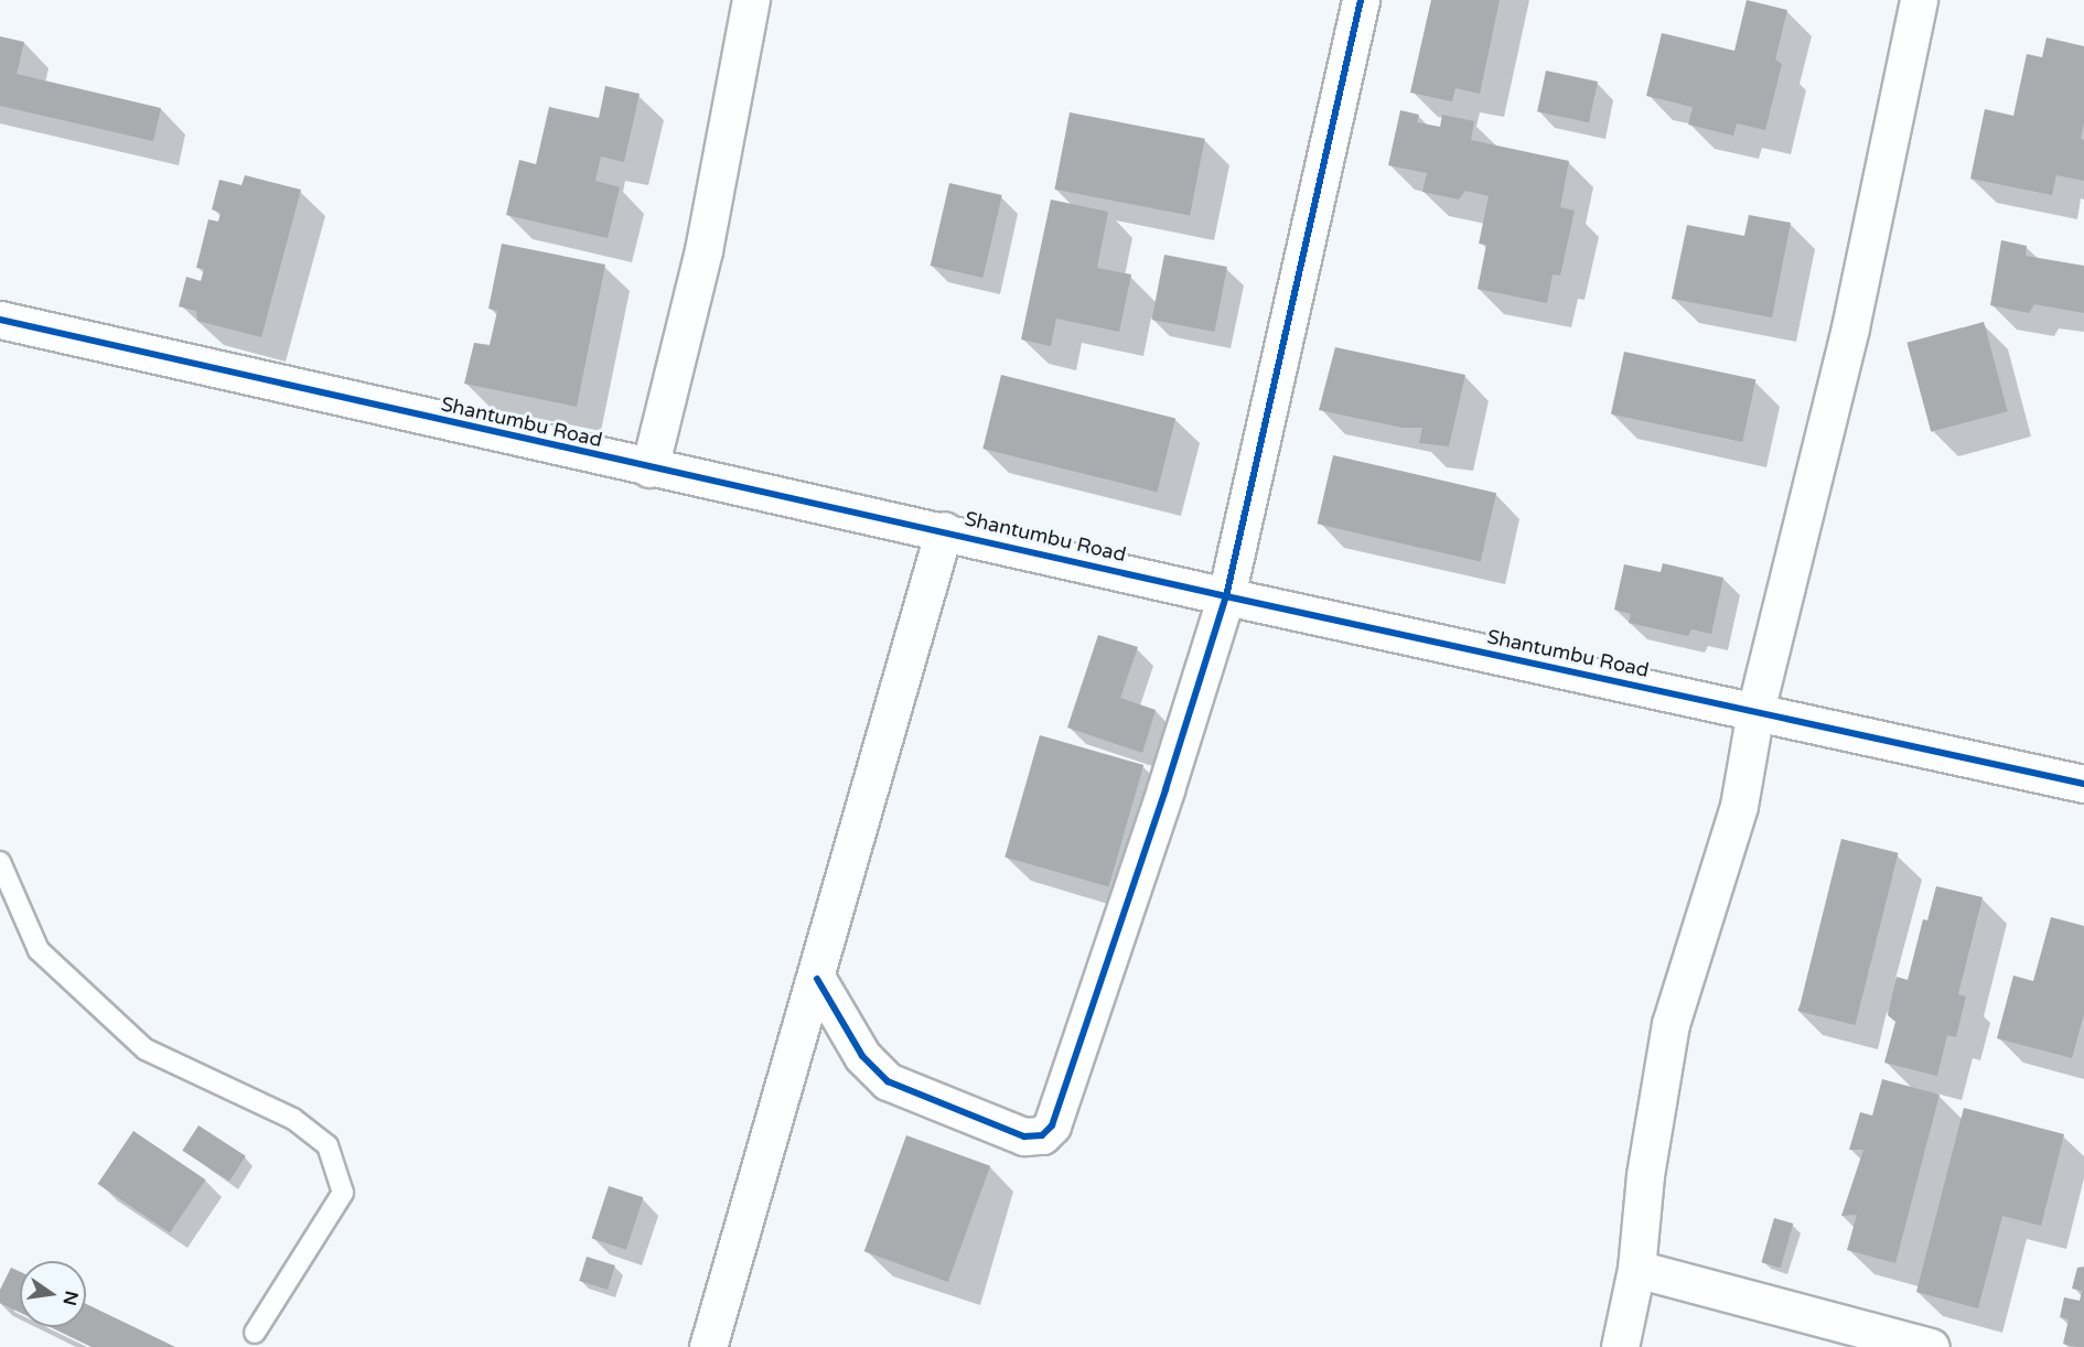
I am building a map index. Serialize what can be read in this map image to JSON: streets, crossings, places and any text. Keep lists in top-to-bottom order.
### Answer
{
  "streets": {
    "street": ["Shantumbu Road"]
  },
  "north": "right"
}
